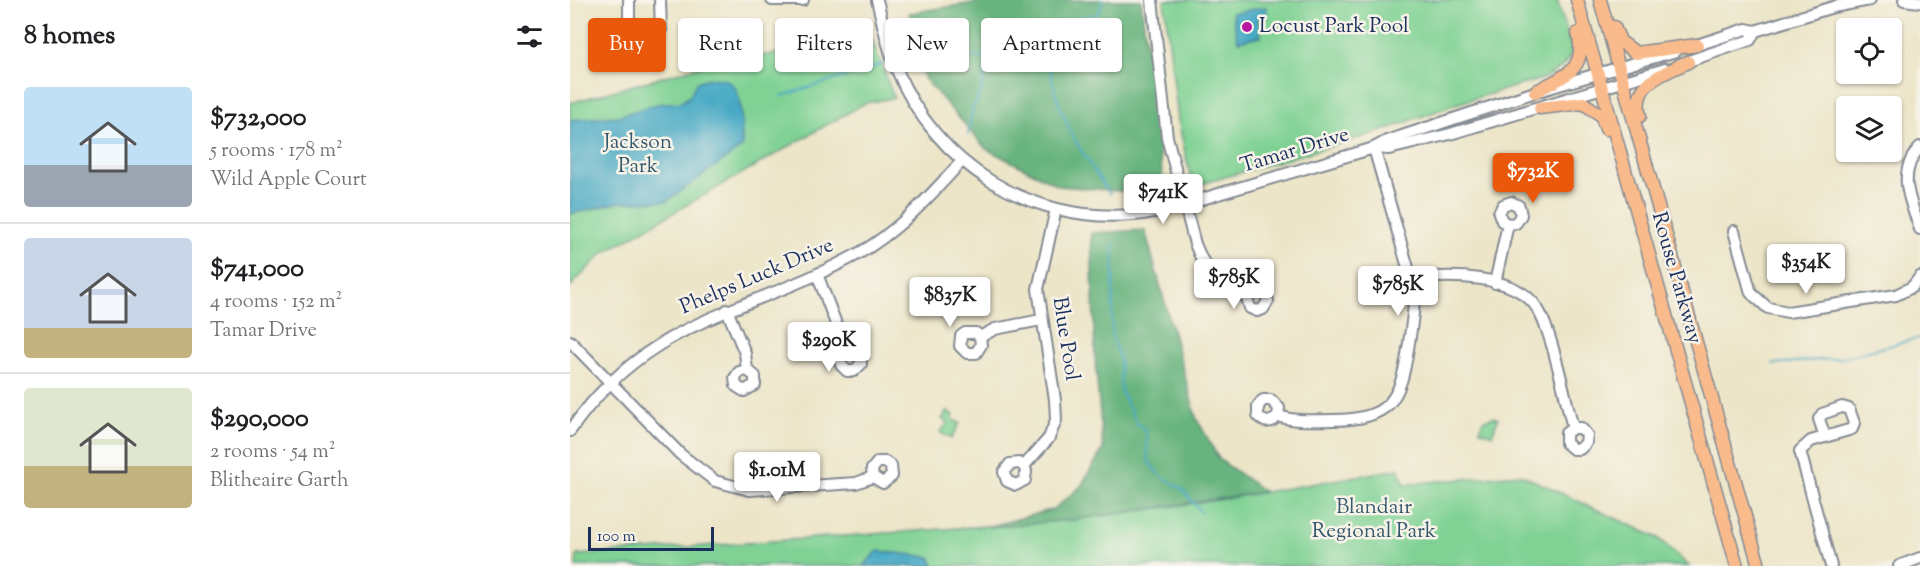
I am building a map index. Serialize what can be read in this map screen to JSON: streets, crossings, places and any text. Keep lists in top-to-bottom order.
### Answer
{
  "streets": {
    "main road": ["Rouse Parkway"],
    "street": ["Tamar Drive", "Phelps Luck Drive", "Blue Pool"]
  },
  "crossings": [
    ["Tamar Drive", "Phelps Luck Drive"],
    ["Tamar Drive", "Rouse Parkway"],
    ["Tamar Drive", "Blue Pool"]
  ],
  "parks": ["Jackson Park", "Blandair Regional Park"],
  "places": ["Locust Park Pool"],
  "scale_bar": "100 m",
  "page": {
    "heading": "8 homes",
    "chip": [
      "Buy",
      "Rent",
      "Filters",
      "New",
      "Apartment"
    ],
    "list": [
      {
        "name": "$732,000",
        "note": "5 rooms · 178 m² · Wild Apple Court"
      },
      {
        "name": "$741,000",
        "note": "4 rooms · 152 m² · Tamar Drive"
      },
      {
        "name": "$290,000",
        "note": "2 rooms · 54 m² · Blitheaire Garth"
      }
    ],
    "price": [
      "$732K",
      "$741K",
      "$354K",
      "$785K",
      "$785K",
      "$837K",
      "$290K",
      "$1.01M"
    ],
    "scale": "100 m"
  }
}
